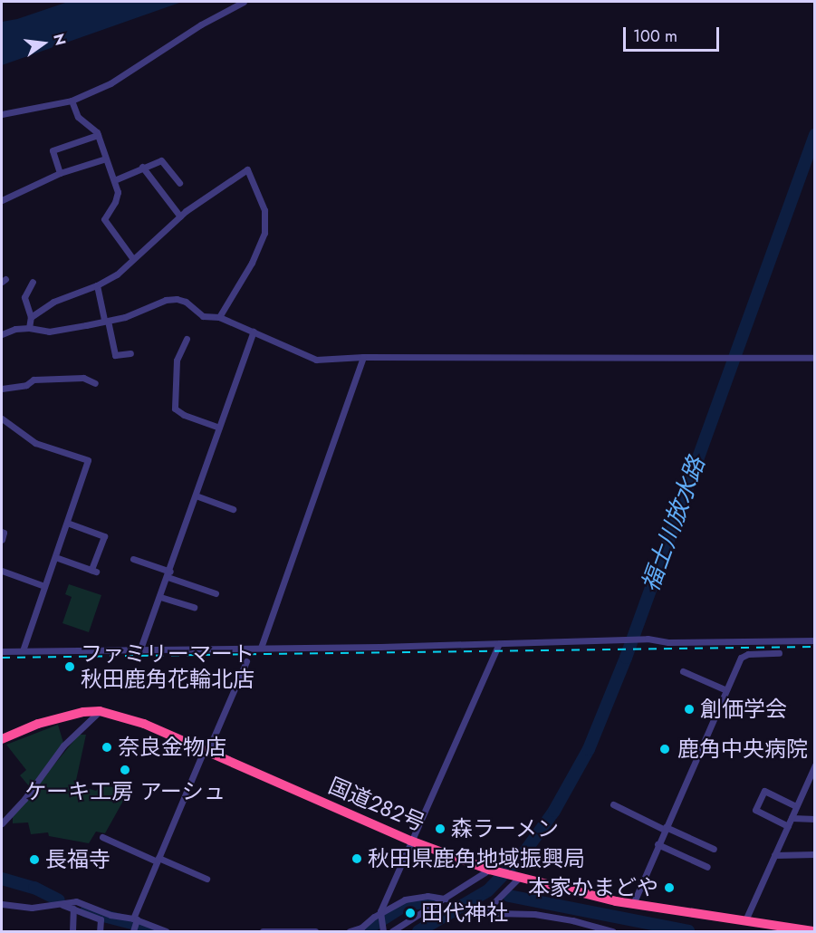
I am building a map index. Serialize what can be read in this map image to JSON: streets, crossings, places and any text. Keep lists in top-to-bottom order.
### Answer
{
  "streets": {
    "highway": ["国道282号"]
  },
  "water": ["福士川放水路"],
  "places": [
    "ファミリーマート 秋田鹿角花輪北店",
    "創価学会",
    "奈良金物店",
    "鹿角中央病院",
    "ケーキ工房 アーシュ",
    "森ラーメン",
    "秋田県鹿角地域振興局",
    "長福寺",
    "本家かまどや",
    "田代神社"
  ],
  "scale_bar": "100 m",
  "north": "right"
}
